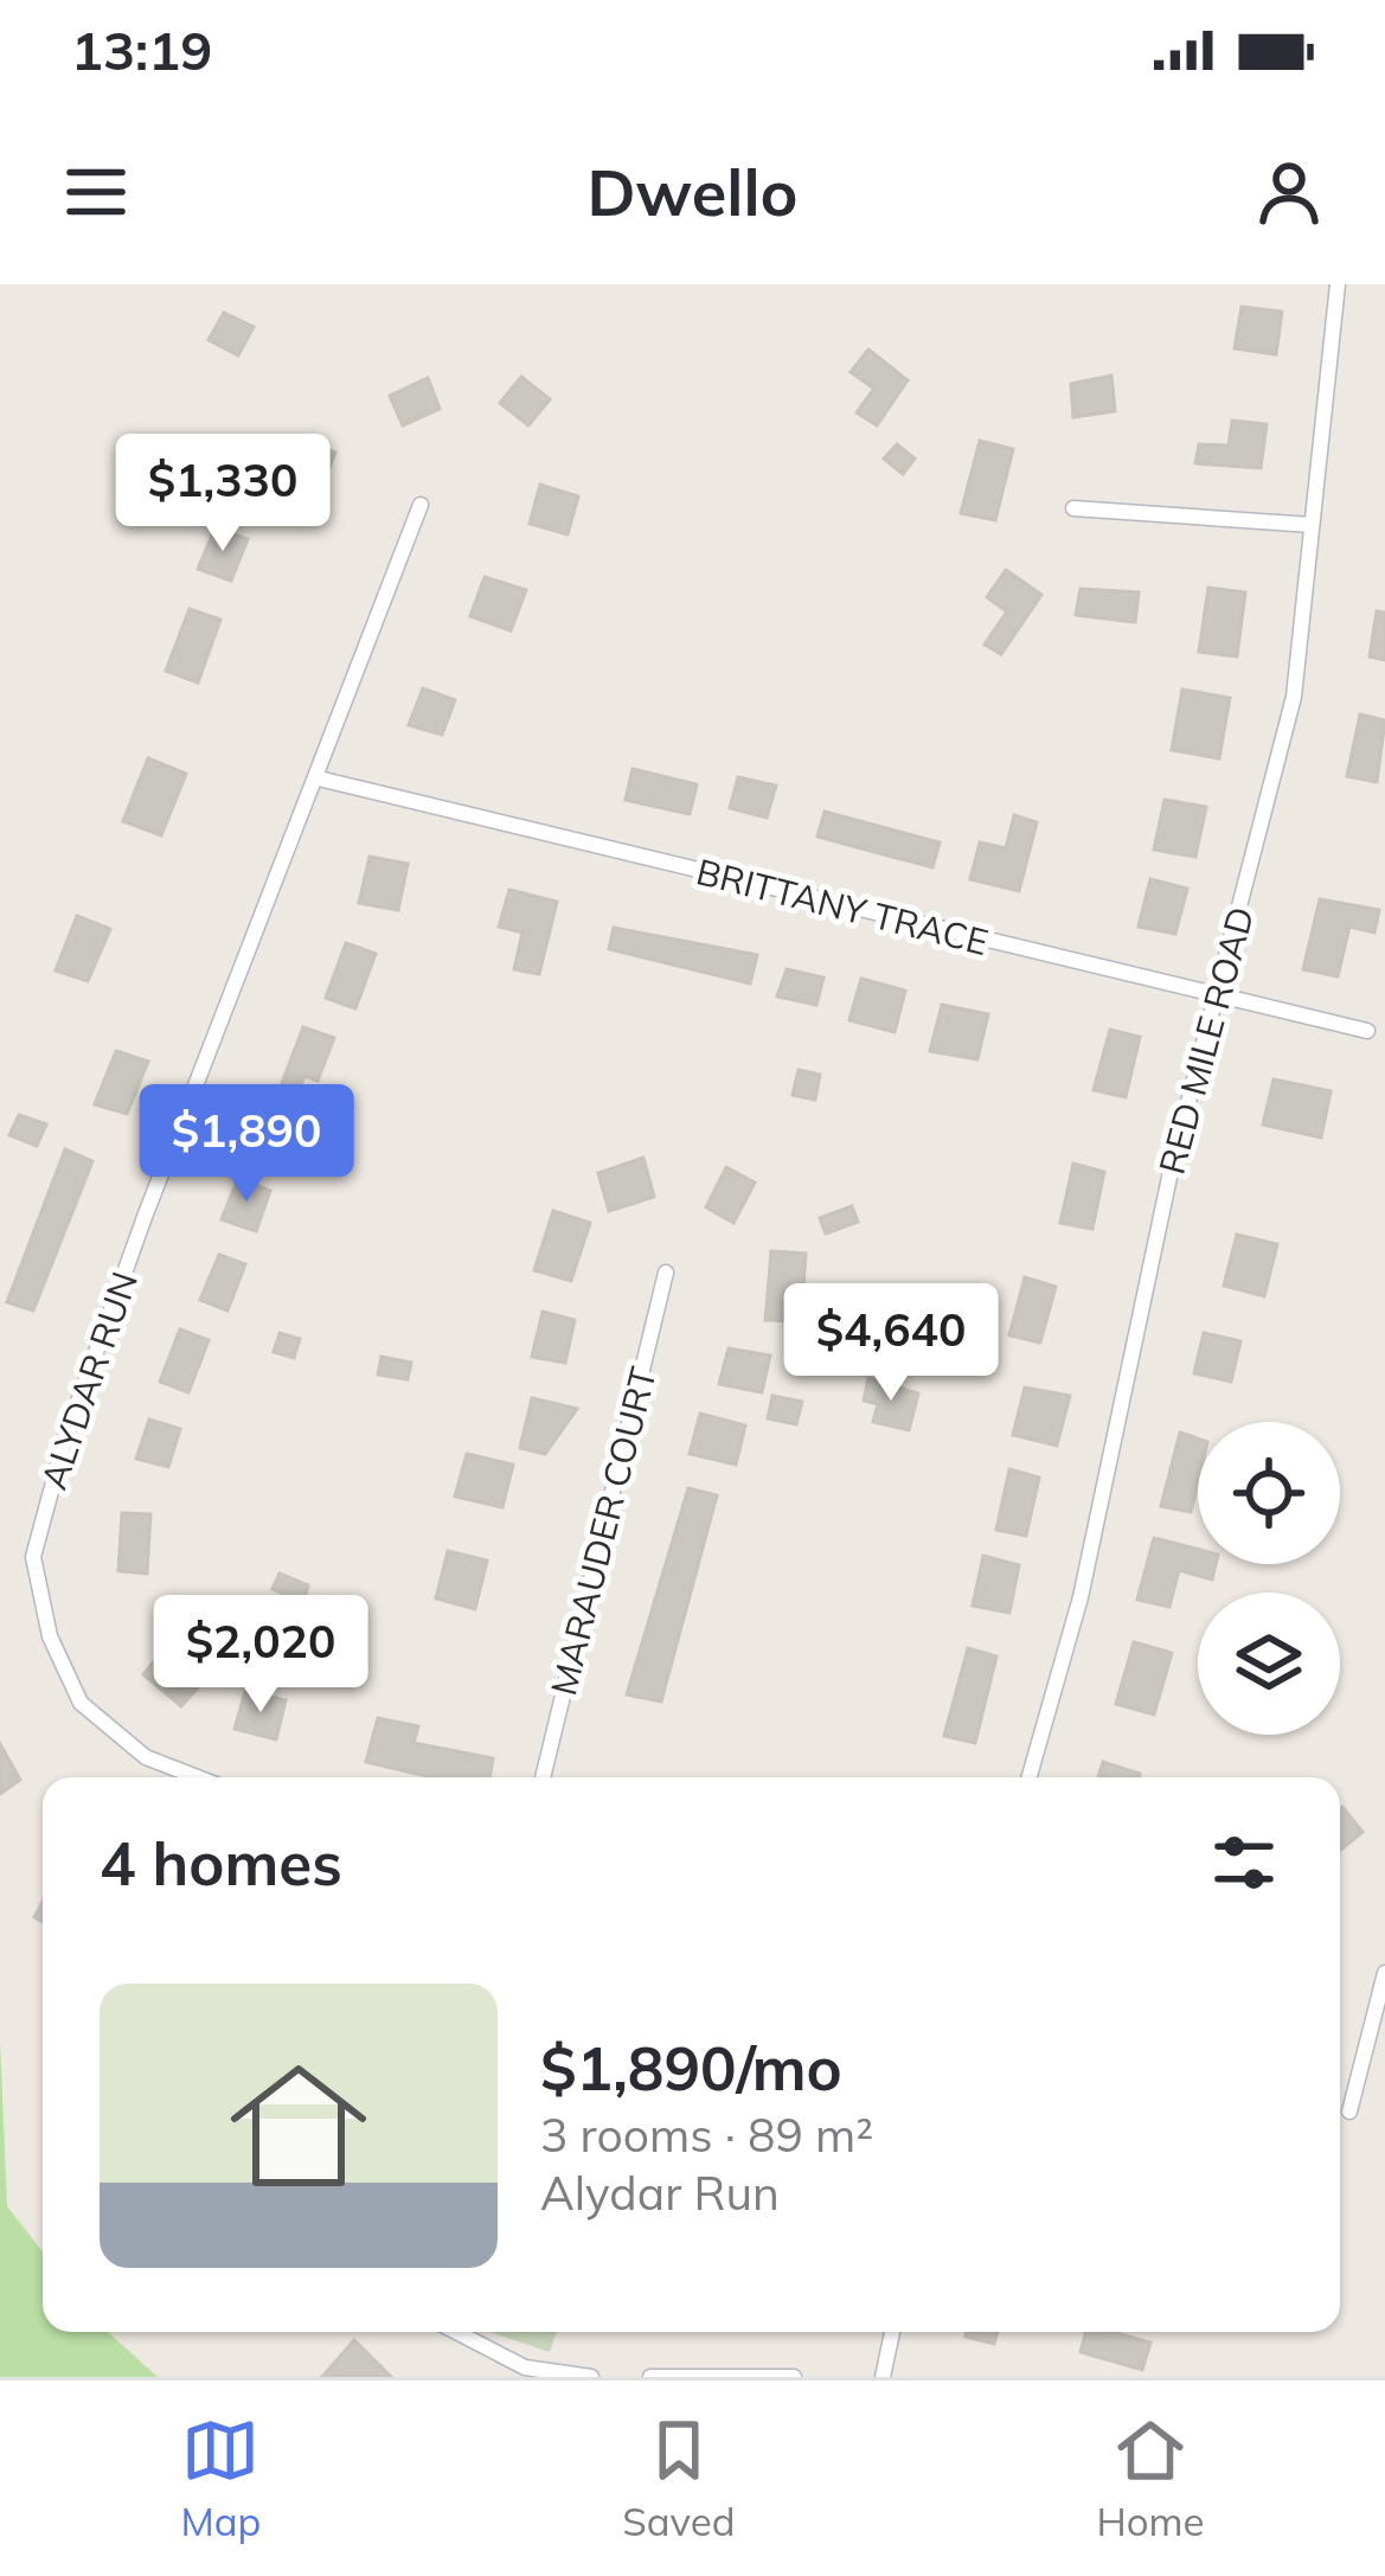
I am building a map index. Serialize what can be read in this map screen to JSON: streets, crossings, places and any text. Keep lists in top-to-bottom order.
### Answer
{
  "streets": {
    "street": [
      "BRITTANY TRACE",
      "RED MILE ROAD",
      "ALYDAR RUN",
      "MARAUDER COURT"
    ]
  },
  "crossings": [
    ["BRITTANY TRACE", "RED MILE ROAD"],
    ["BRITTANY TRACE", "ALYDAR RUN"]
  ],
  "page": {
    "status": "13:19",
    "header": "Dwello",
    "price": [
      "$1,330",
      "$1,890",
      "$4,640",
      "$2,020"
    ],
    "heading": "4 homes",
    "list": [
      {
        "name": "$1,890/mo",
        "note": "3 rooms · 89 m² · Alydar Run"
      }
    ],
    "tabs": ["Map", "Saved", "Home"]
  }
}
